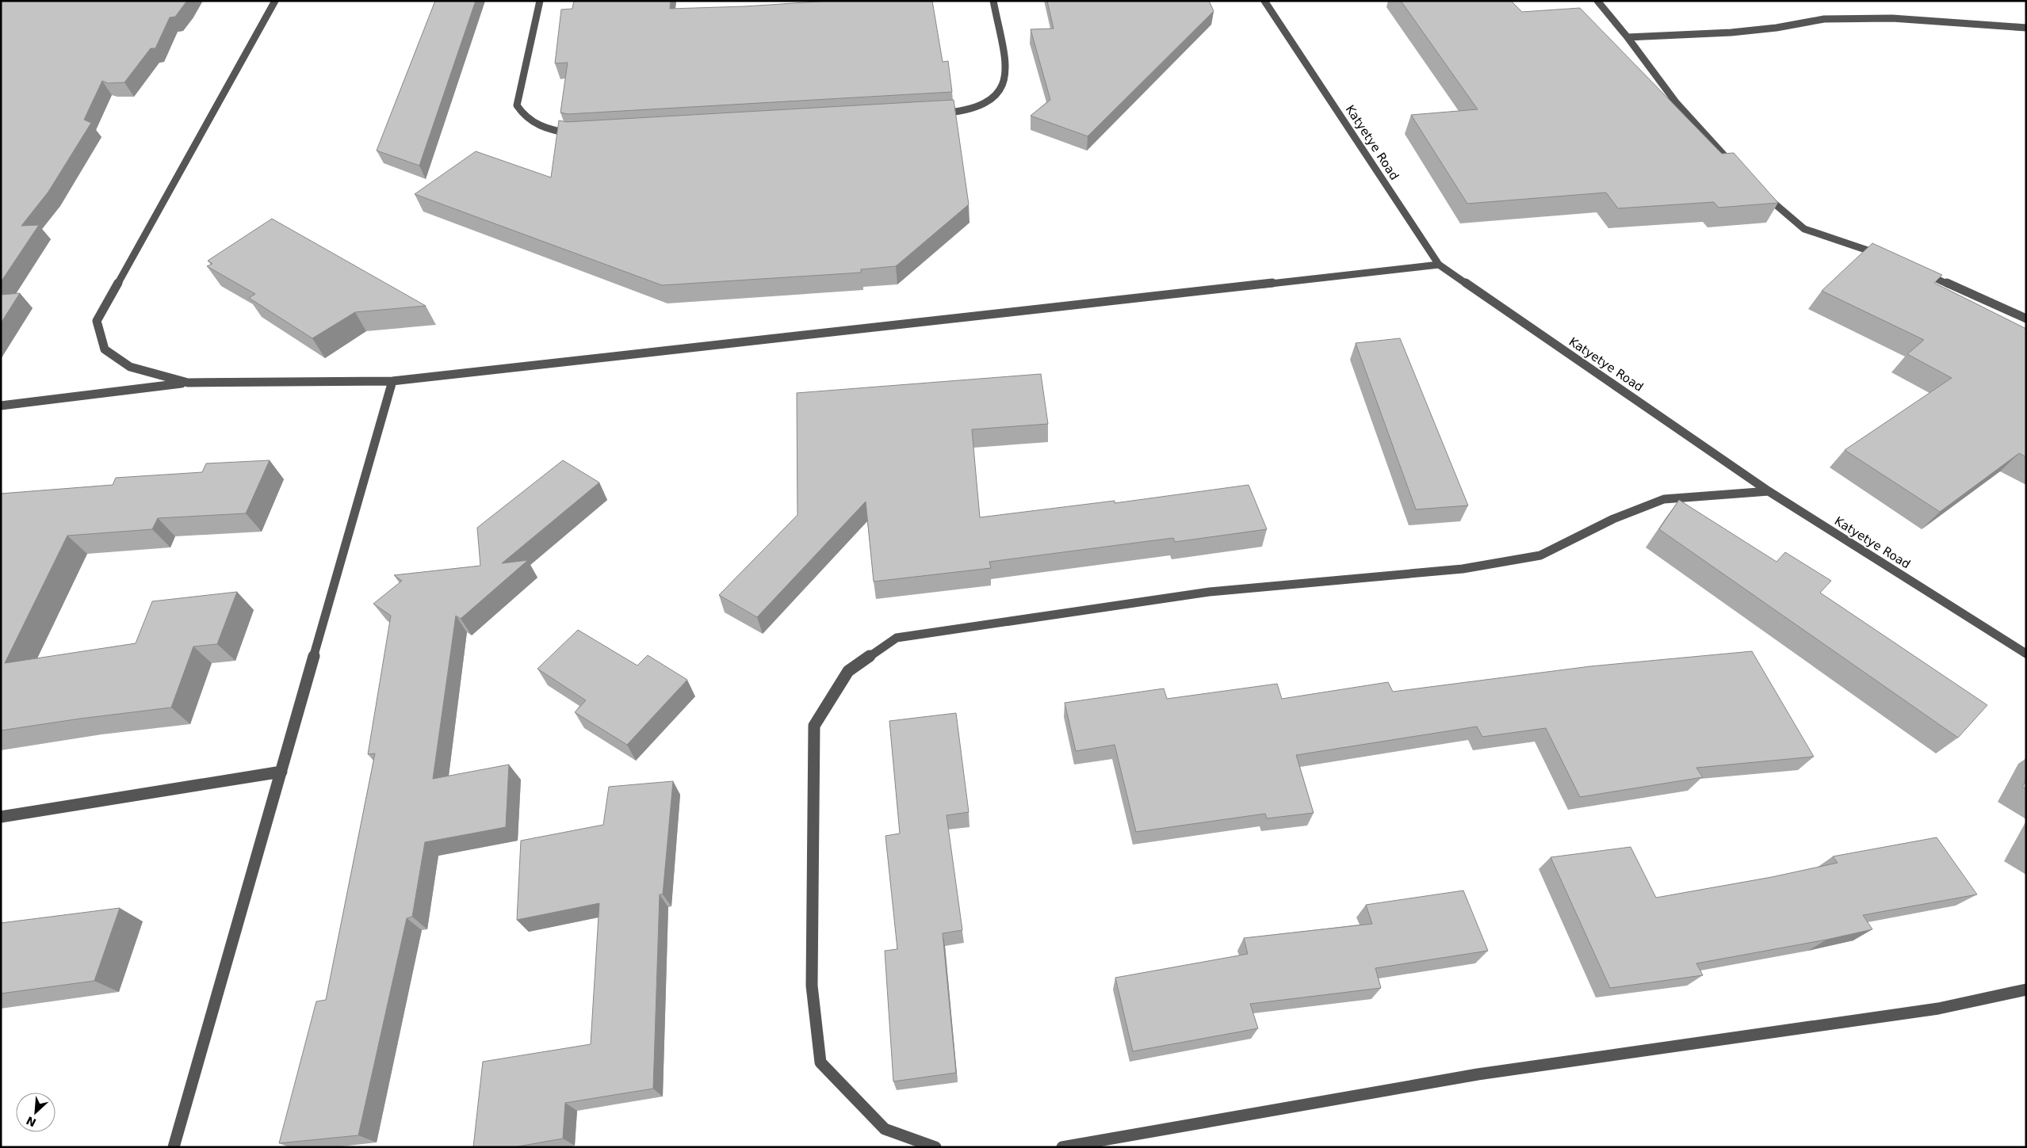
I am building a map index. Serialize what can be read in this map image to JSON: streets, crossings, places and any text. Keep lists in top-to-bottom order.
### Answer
{
  "streets": {
    "street": ["Katyetye Road"]
  },
  "north": "bottom left"
}
